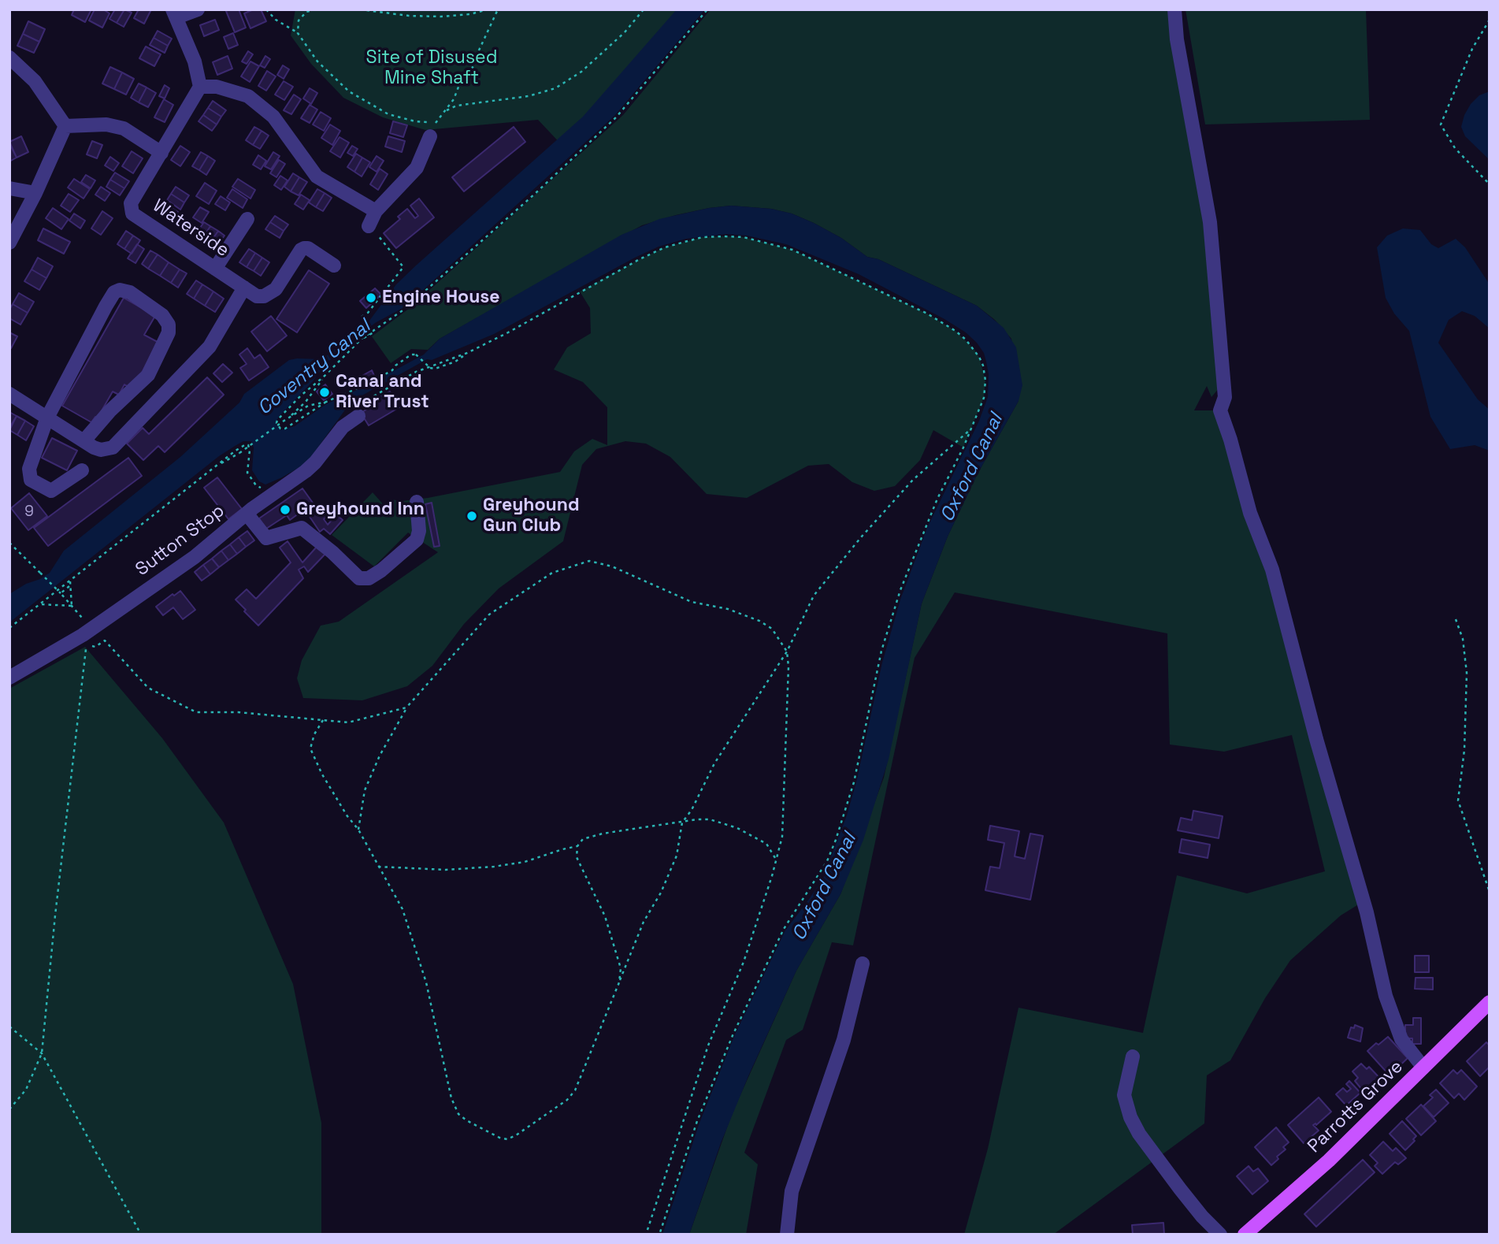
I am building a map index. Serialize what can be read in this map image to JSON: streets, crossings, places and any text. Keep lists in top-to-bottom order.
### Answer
{
  "streets": {
    "main road": ["Parrotts Grove"],
    "street": ["Waterside", "Sutton Stop"]
  },
  "water": ["Coventry Canal", "Oxford Canal"],
  "parks": ["Site of Disused Mine Shaft"],
  "places": [
    "Engine House",
    "Canal and River Trust",
    "Greyhound Inn",
    "Greyhound Gun Club"
  ],
  "house_numbers": ["9"]
}
